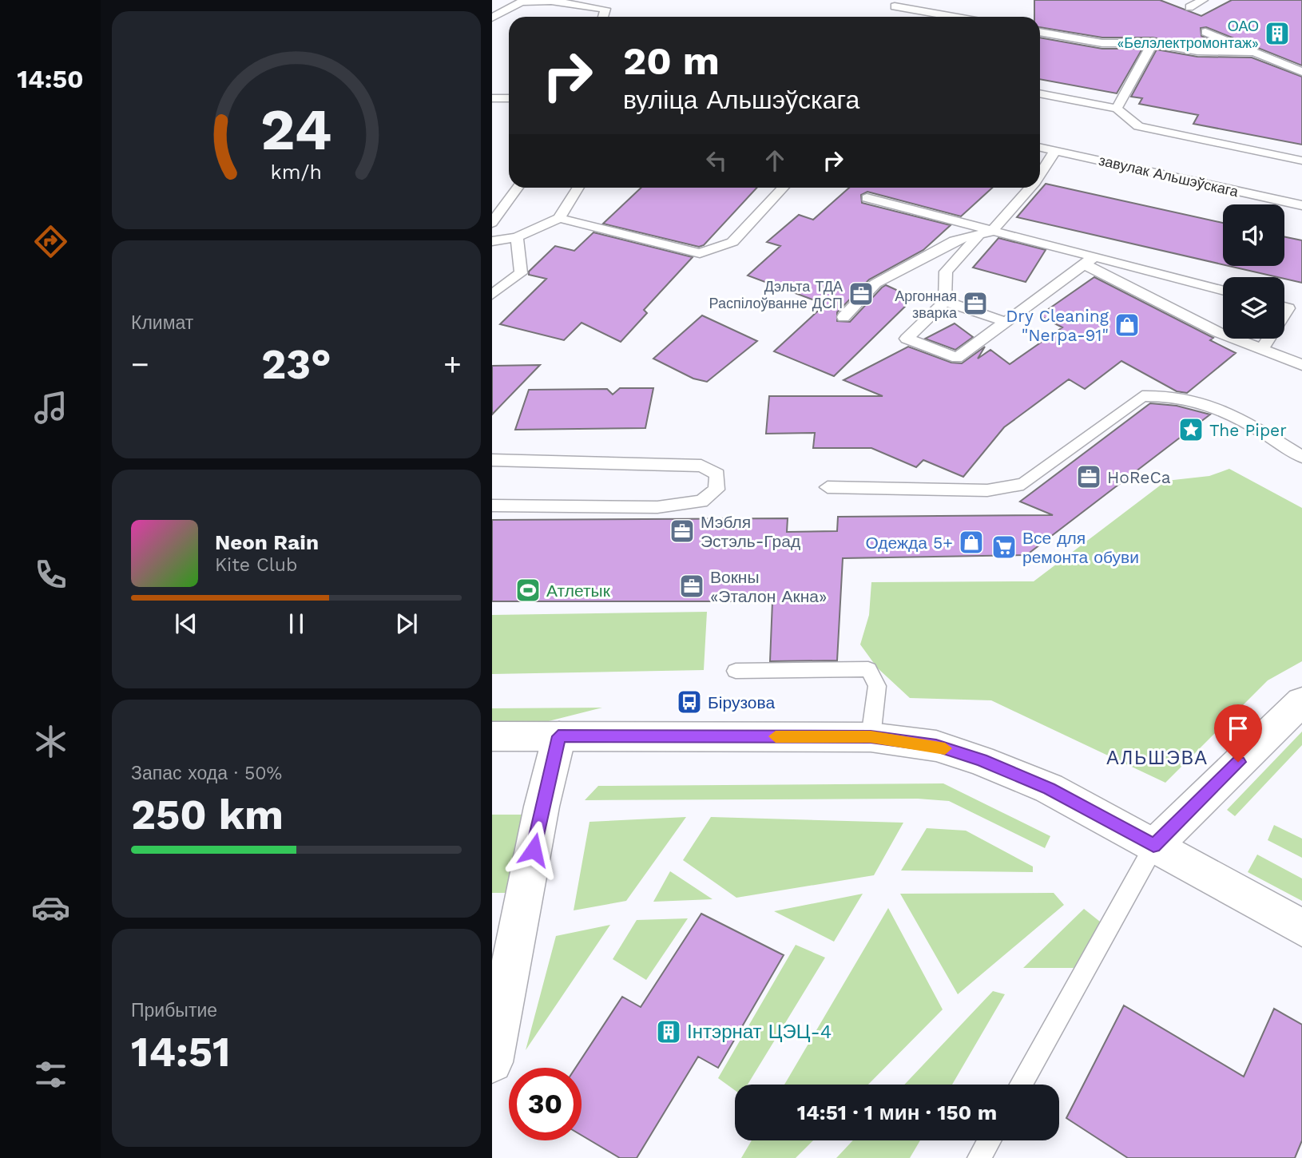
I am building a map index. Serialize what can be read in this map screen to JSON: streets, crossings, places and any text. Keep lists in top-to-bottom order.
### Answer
{
  "streets": {
    "lane": ["завулак Альшэўскага"]
  },
  "districts": ["АЛЬШЭВА"],
  "places": {
    "building": ["ОАО «Белэлектромонтаж»", "Інтэрнат ЦЭЦ-4"],
    "office": [
      "Дэльта ТДА Распілоўванне ДСП",
      "Аргонная зварка",
      "HoReCa",
      "Мэбля Эстэль-Град",
      "Вокны «Эталон Акна»"
    ],
    "shop": ["Dry Cleaning \"Nerpa-91\"", "Одежда 5+"],
    "place": ["The Piper"],
    "supermarket": ["Все для ремонта обуви"],
    "sports": ["Атлетык"],
    "bus stop": ["Бірузова"]
  },
  "page": {
    "tabs": "14:50",
    "turn": ["20 m", "вуліца Альшэўскага"],
    "tile": [
      "Климат",
      ["Запас хода · 50%", "250 km"],
      ["Прибытие", "14:51"]
    ],
    "heat": ["−", "23°", "+"],
    "song": ["Neon Rain", "Kite Club"],
    "limit": "30",
    "trip": "14:51 · 1 мин · 150 m",
    "gauge": ["24", "km/h"]
  }
}
